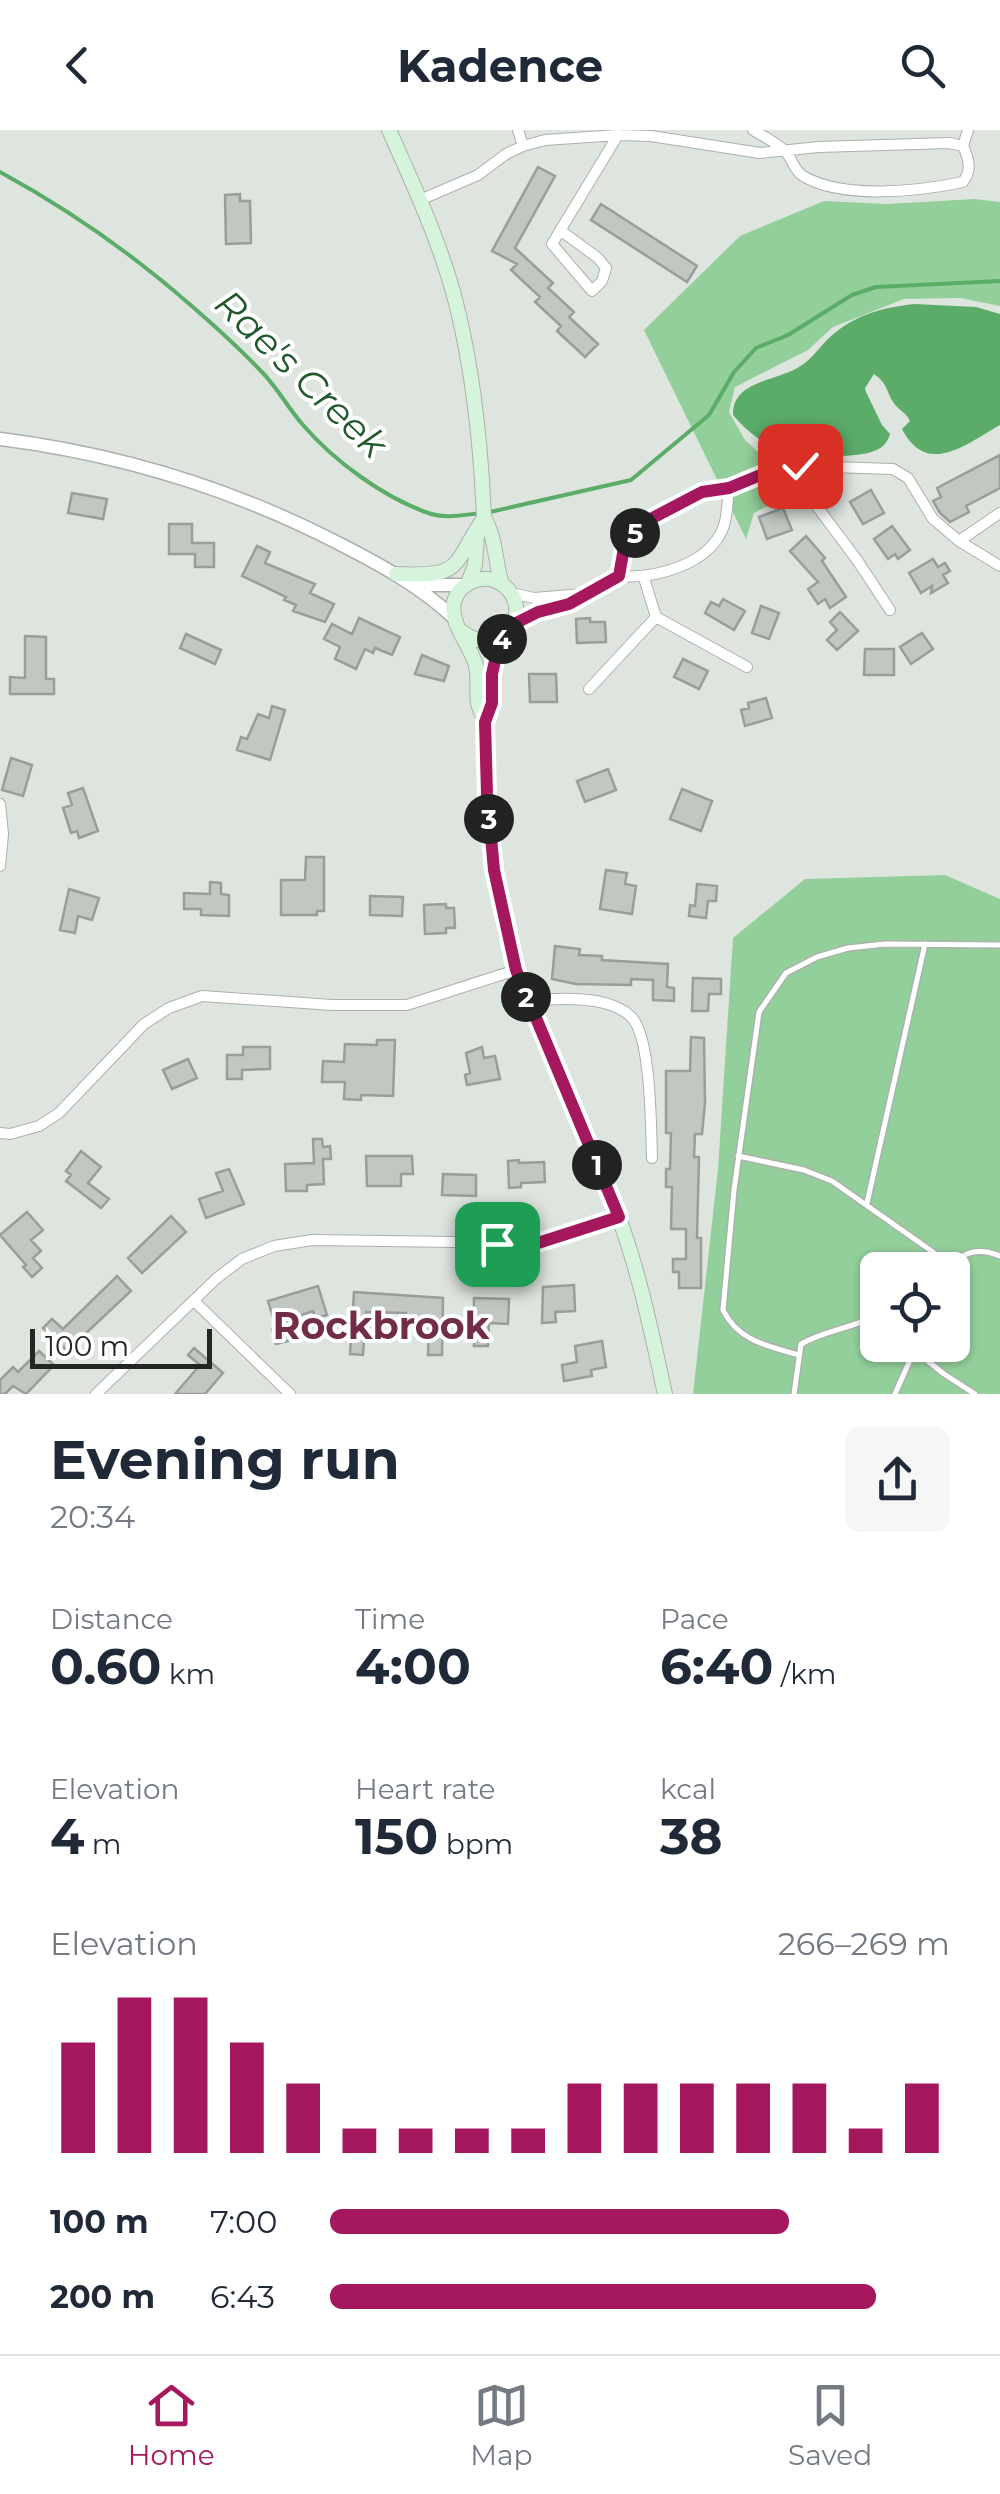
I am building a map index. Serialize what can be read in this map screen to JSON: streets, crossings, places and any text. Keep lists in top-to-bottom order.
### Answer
{
  "districts": ["Rockbrook"],
  "water": ["Rae's Creek"],
  "scale_bar": "100 m",
  "page": {
    "header": "Kadence",
    "pins": [
      "5",
      "4",
      "3",
      "2",
      "1"
    ],
    "scale": "100 m",
    "heading": ["Evening run", "20:34"],
    "stats": [
      ["Distance", "0.60 km"],
      ["Time", "4:00"],
      ["Pace", "6:40 /km"],
      ["Elevation", "4 m"],
      ["Heart rate", "150 bpm"],
      ["kcal", "38"]
    ],
    "chart": ["Elevation", "266–269 m"],
    "list": [
      {
        "name": "100 m",
        "note": "7:00"
      },
      {
        "name": "200 m",
        "note": "6:43"
      }
    ],
    "tabs": ["Home", "Map", "Saved"]
  }
}
